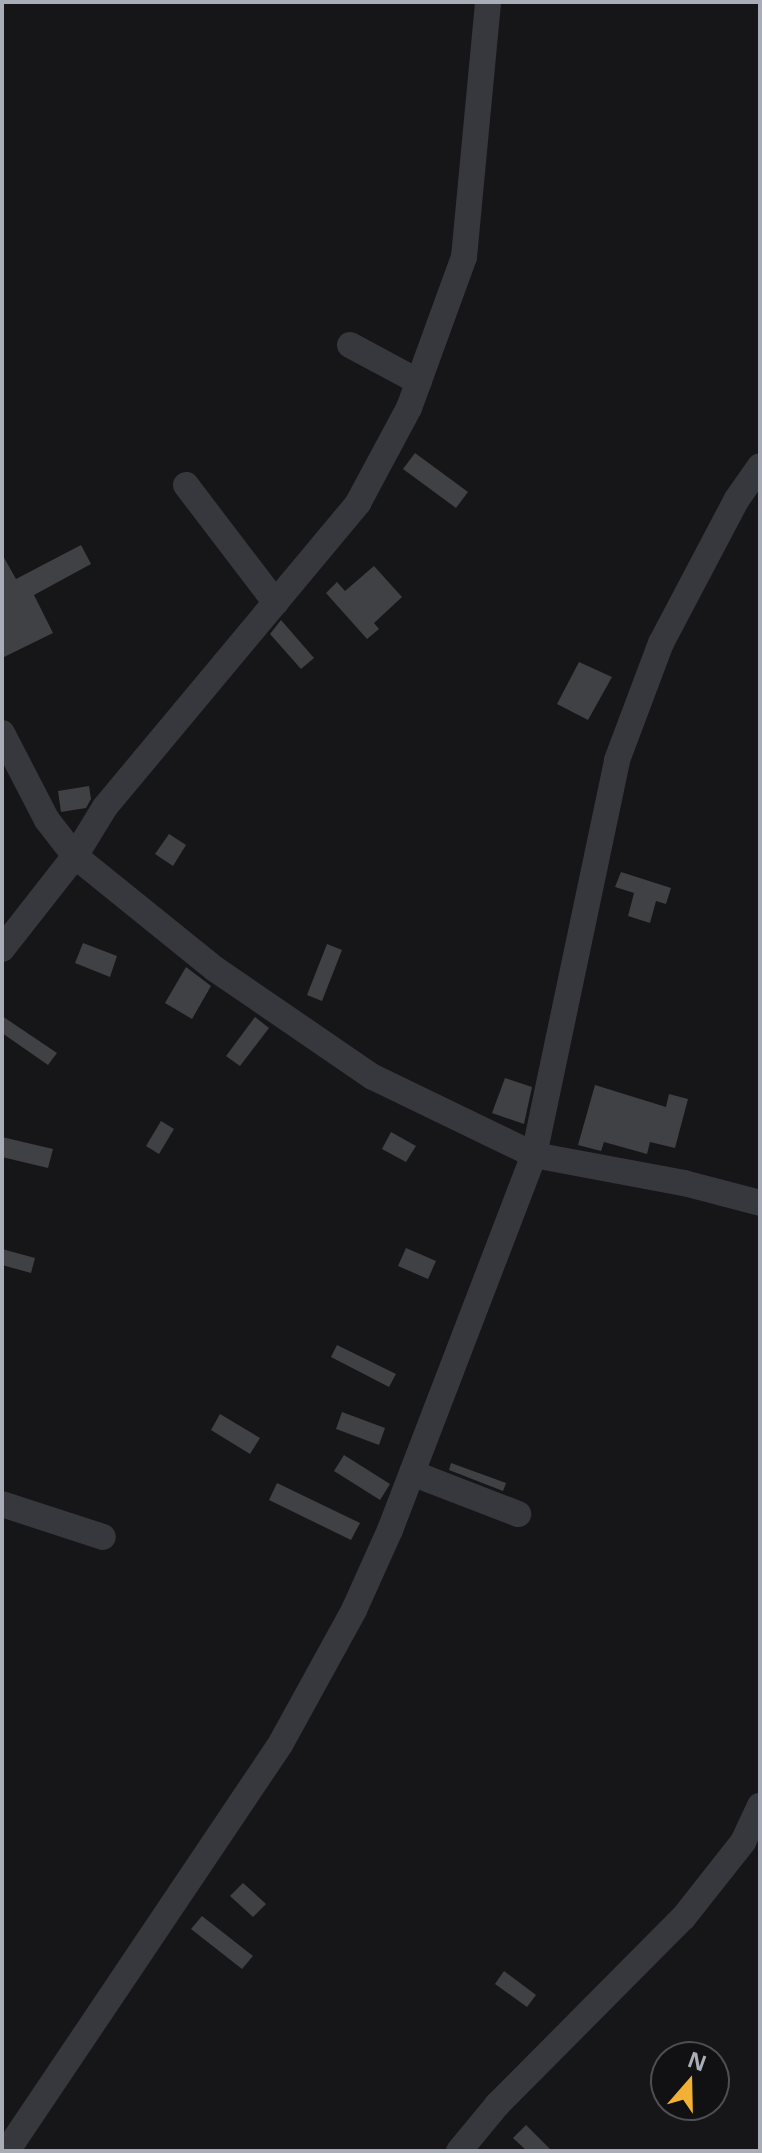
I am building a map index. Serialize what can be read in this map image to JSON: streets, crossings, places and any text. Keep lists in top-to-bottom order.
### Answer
{
  "north": "top"
}
